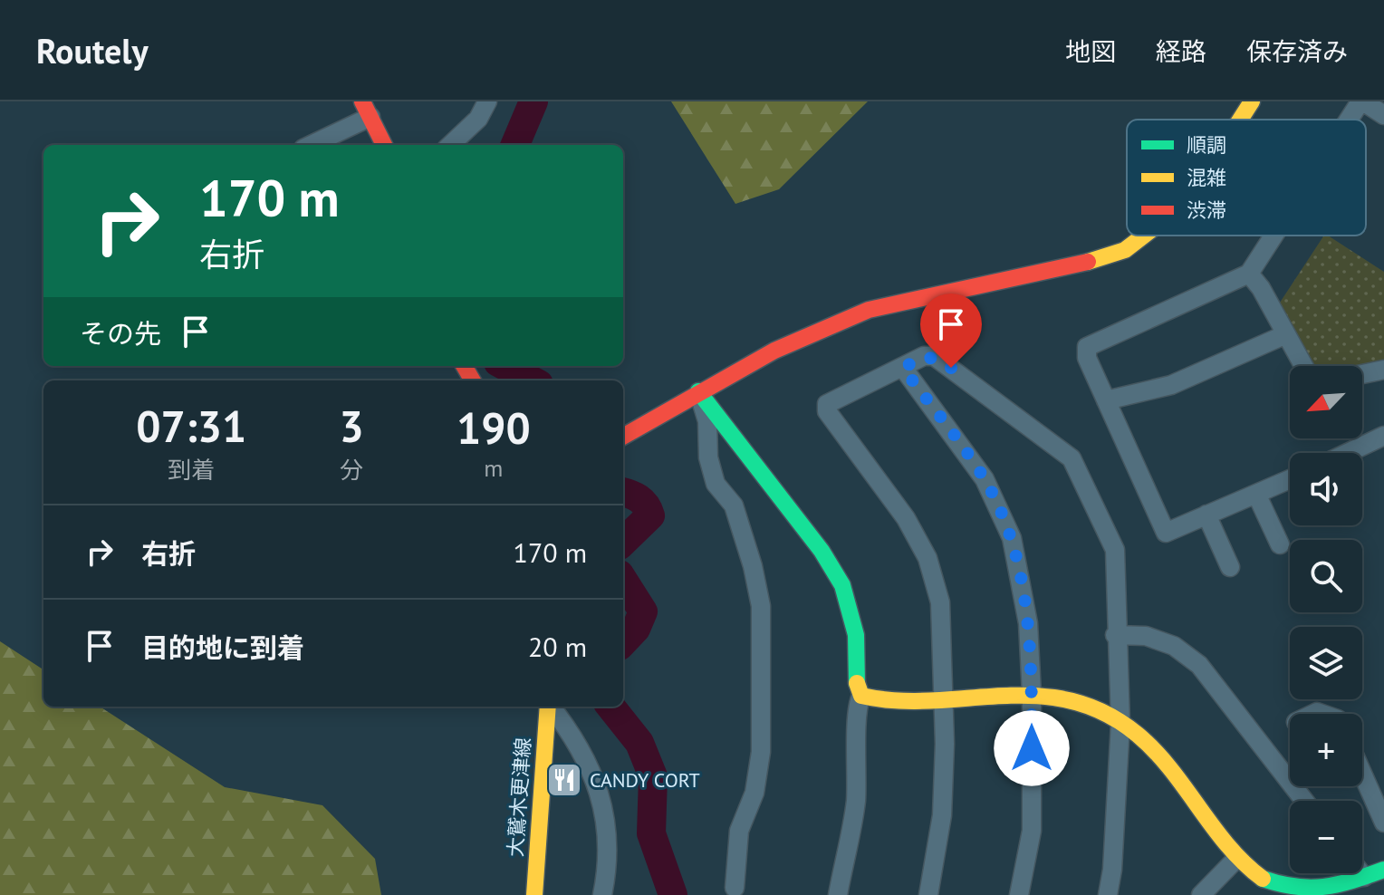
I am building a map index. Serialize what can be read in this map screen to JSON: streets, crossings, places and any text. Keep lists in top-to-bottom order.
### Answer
{
  "streets": {
    "street": ["大鷲木更津線"]
  },
  "places": {
    "restaurant": ["CANDY CORT"]
  },
  "legend": ["順調", "混雑", "渋滞"],
  "north": "bottom left",
  "page": {
    "header": "Routely",
    "nav": ["地図", "経路", "保存済み"],
    "turn": ["170 m", "右折"],
    "then": "その先",
    "map_buttons": ["+", "−"],
    "eta": [
      "07:31",
      "到着",
      "3",
      "分",
      "190",
      "m"
    ],
    "list": [
      {
        "name": "右折",
        "value": "170 m"
      },
      {
        "name": "目的地に到着",
        "value": "20 m"
      }
    ]
  }
}
